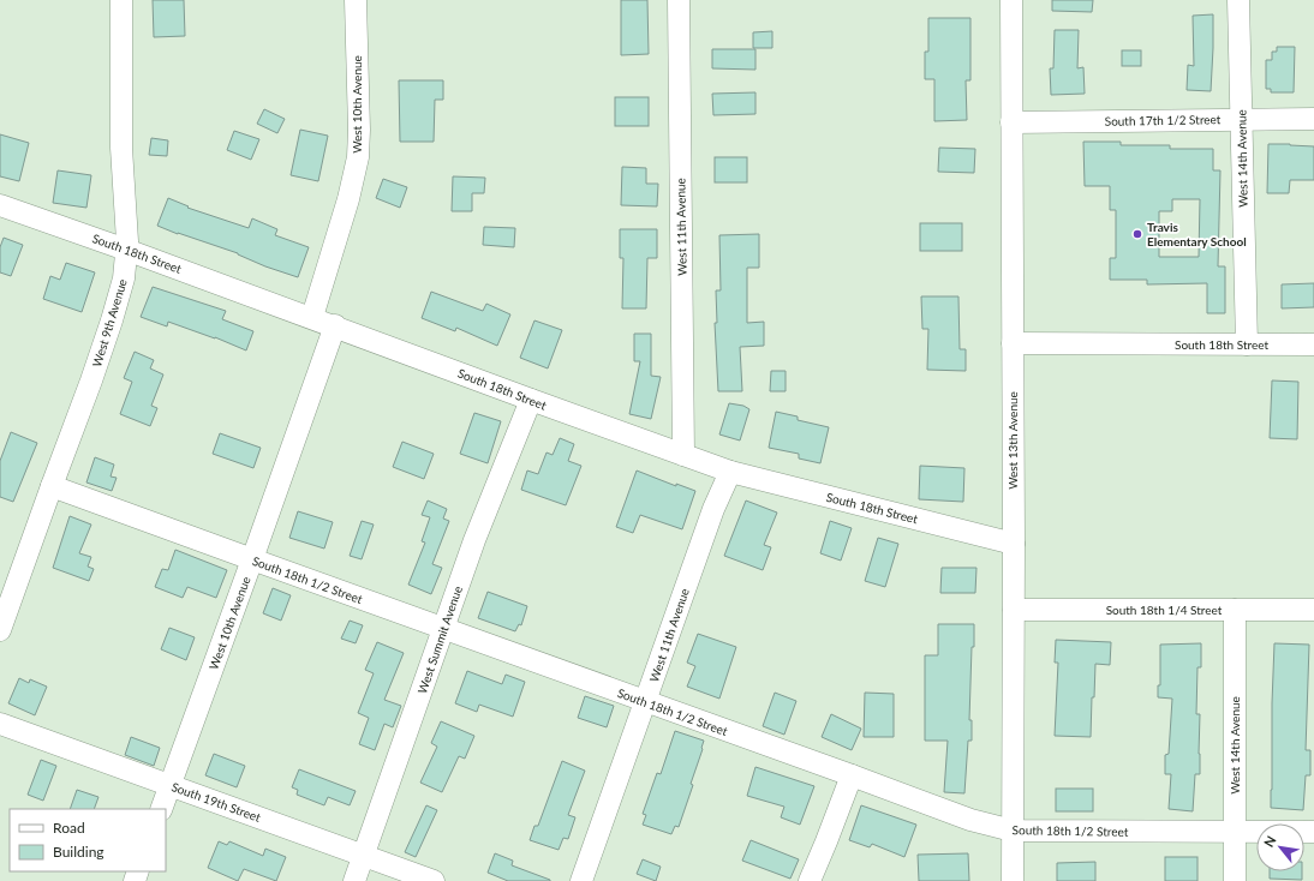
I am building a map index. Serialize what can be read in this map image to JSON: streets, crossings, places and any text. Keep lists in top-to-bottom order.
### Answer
{
  "streets": {
    "street": [
      "West 10th Avenue",
      "South 17th 1/2 Street",
      "West 14th Avenue",
      "West 11th Avenue",
      "South 18th Street",
      "West 9th Avenue",
      "West 13th Avenue",
      "South 18th 1/2 Street",
      "South 18th 1/4 Street",
      "West Summit Avenue",
      "South 19th Street"
    ]
  },
  "crossings": [
    ["West 10th Avenue", "South 18th Street"],
    ["West 10th Avenue", "South 18th 1/2 Street"],
    ["West 10th Avenue", "South 19th Street"],
    ["South 17th 1/2 Street", "West 14th Avenue"],
    ["South 17th 1/2 Street", "West 13th Avenue"],
    ["West 14th Avenue", "South 18th Street"],
    ["West 14th Avenue", "South 18th 1/2 Street"],
    ["West 14th Avenue", "South 18th 1/4 Street"],
    ["West 11th Avenue", "South 18th Street"],
    ["West 11th Avenue", "South 18th 1/2 Street"],
    ["South 18th Street", "West 9th Avenue"],
    ["South 18th Street", "West 13th Avenue"],
    ["South 18th Street", "West Summit Avenue"],
    ["West 9th Avenue", "South 18th 1/2 Street"],
    ["West 13th Avenue", "South 18th 1/2 Street"],
    ["West 13th Avenue", "South 18th 1/4 Street"],
    ["South 18th 1/2 Street", "West Summit Avenue"],
    ["West Summit Avenue", "South 19th Street"]
  ],
  "places": ["Travis Elementary School"],
  "legend": ["Road", "Building"],
  "north": "top left"
}
